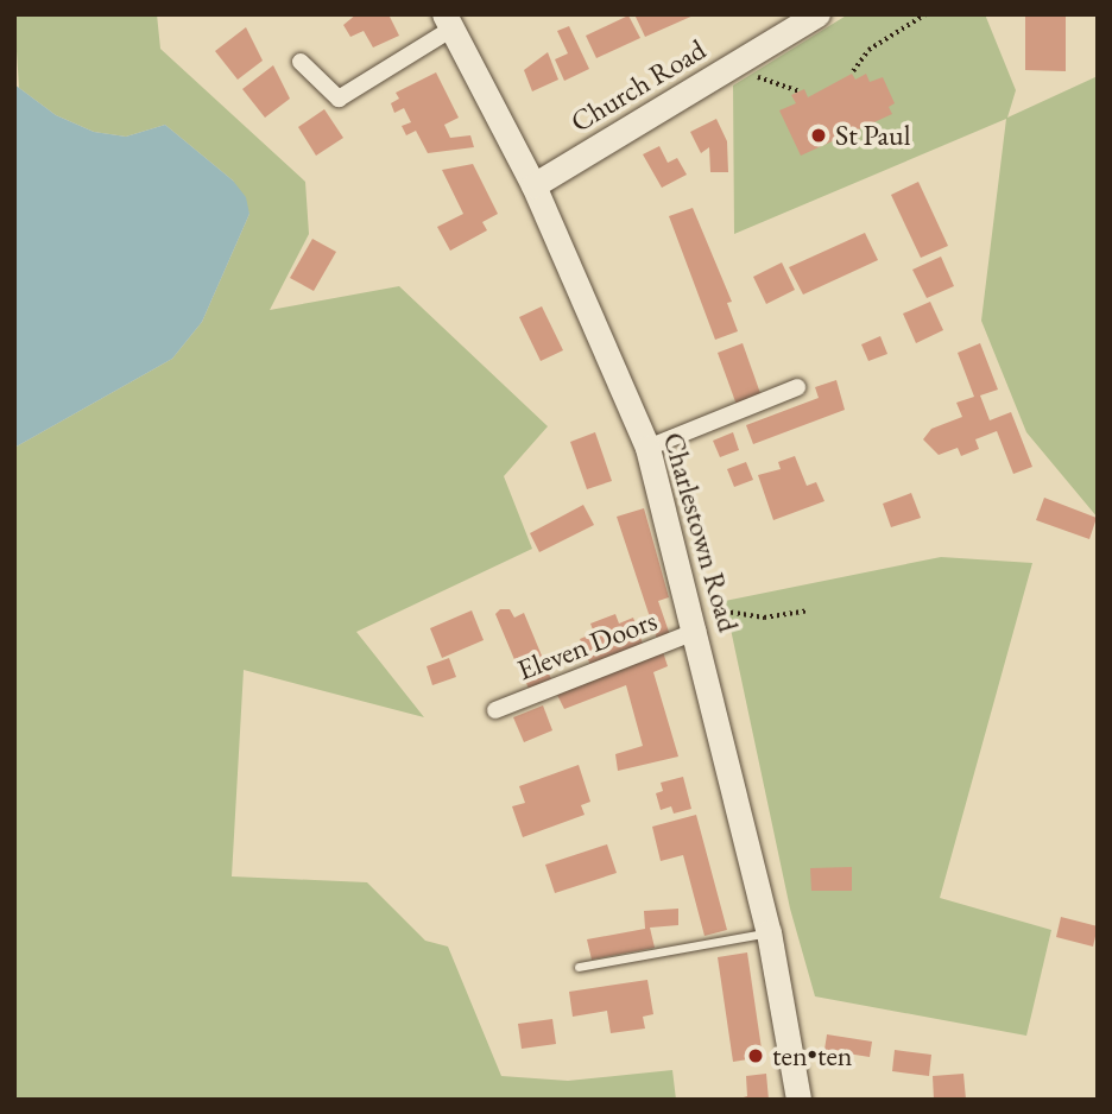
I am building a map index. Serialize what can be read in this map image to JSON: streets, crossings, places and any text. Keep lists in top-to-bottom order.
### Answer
{
  "streets": {
    "street": ["Church Road", "Charlestown Road", "Eleven Doors"]
  },
  "crossings": [
    ["Church Road", "Charlestown Road"],
    ["Charlestown Road", "Eleven Doors"]
  ],
  "places": ["St Paul", "ten•ten"]
}
